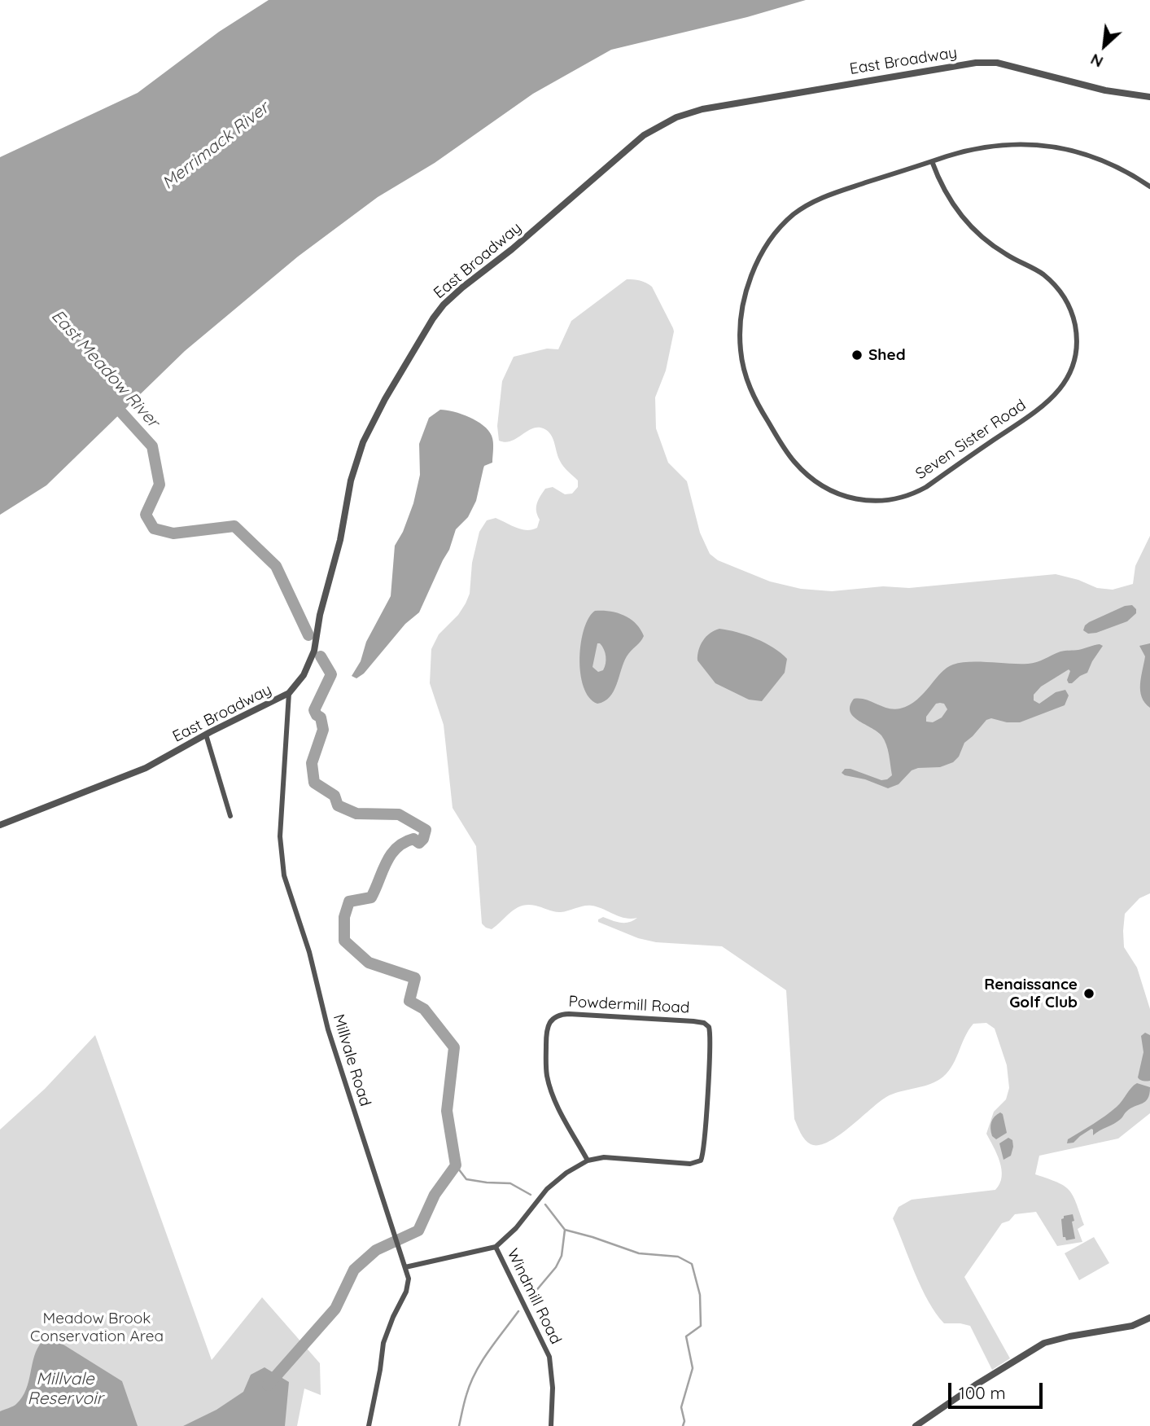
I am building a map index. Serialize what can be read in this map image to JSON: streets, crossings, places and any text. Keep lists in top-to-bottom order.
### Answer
{
  "streets": {
    "street": [
      "East Broadway",
      "Seven Sister Road",
      "Powdermill Road",
      "Millvale Road",
      "Windmill Road"
    ]
  },
  "crossings": [
    ["East Broadway", "Millvale Road"],
    ["Powdermill Road", "Windmill Road"]
  ],
  "water": ["Merrimack River", "East Meadow River", "Millvale Reservoir"],
  "parks": ["Meadow Brook Conservation Area"],
  "places": ["Shed", "Renaissance Golf Club"],
  "scale_bar": "100 m",
  "north": "bottom left"
}
